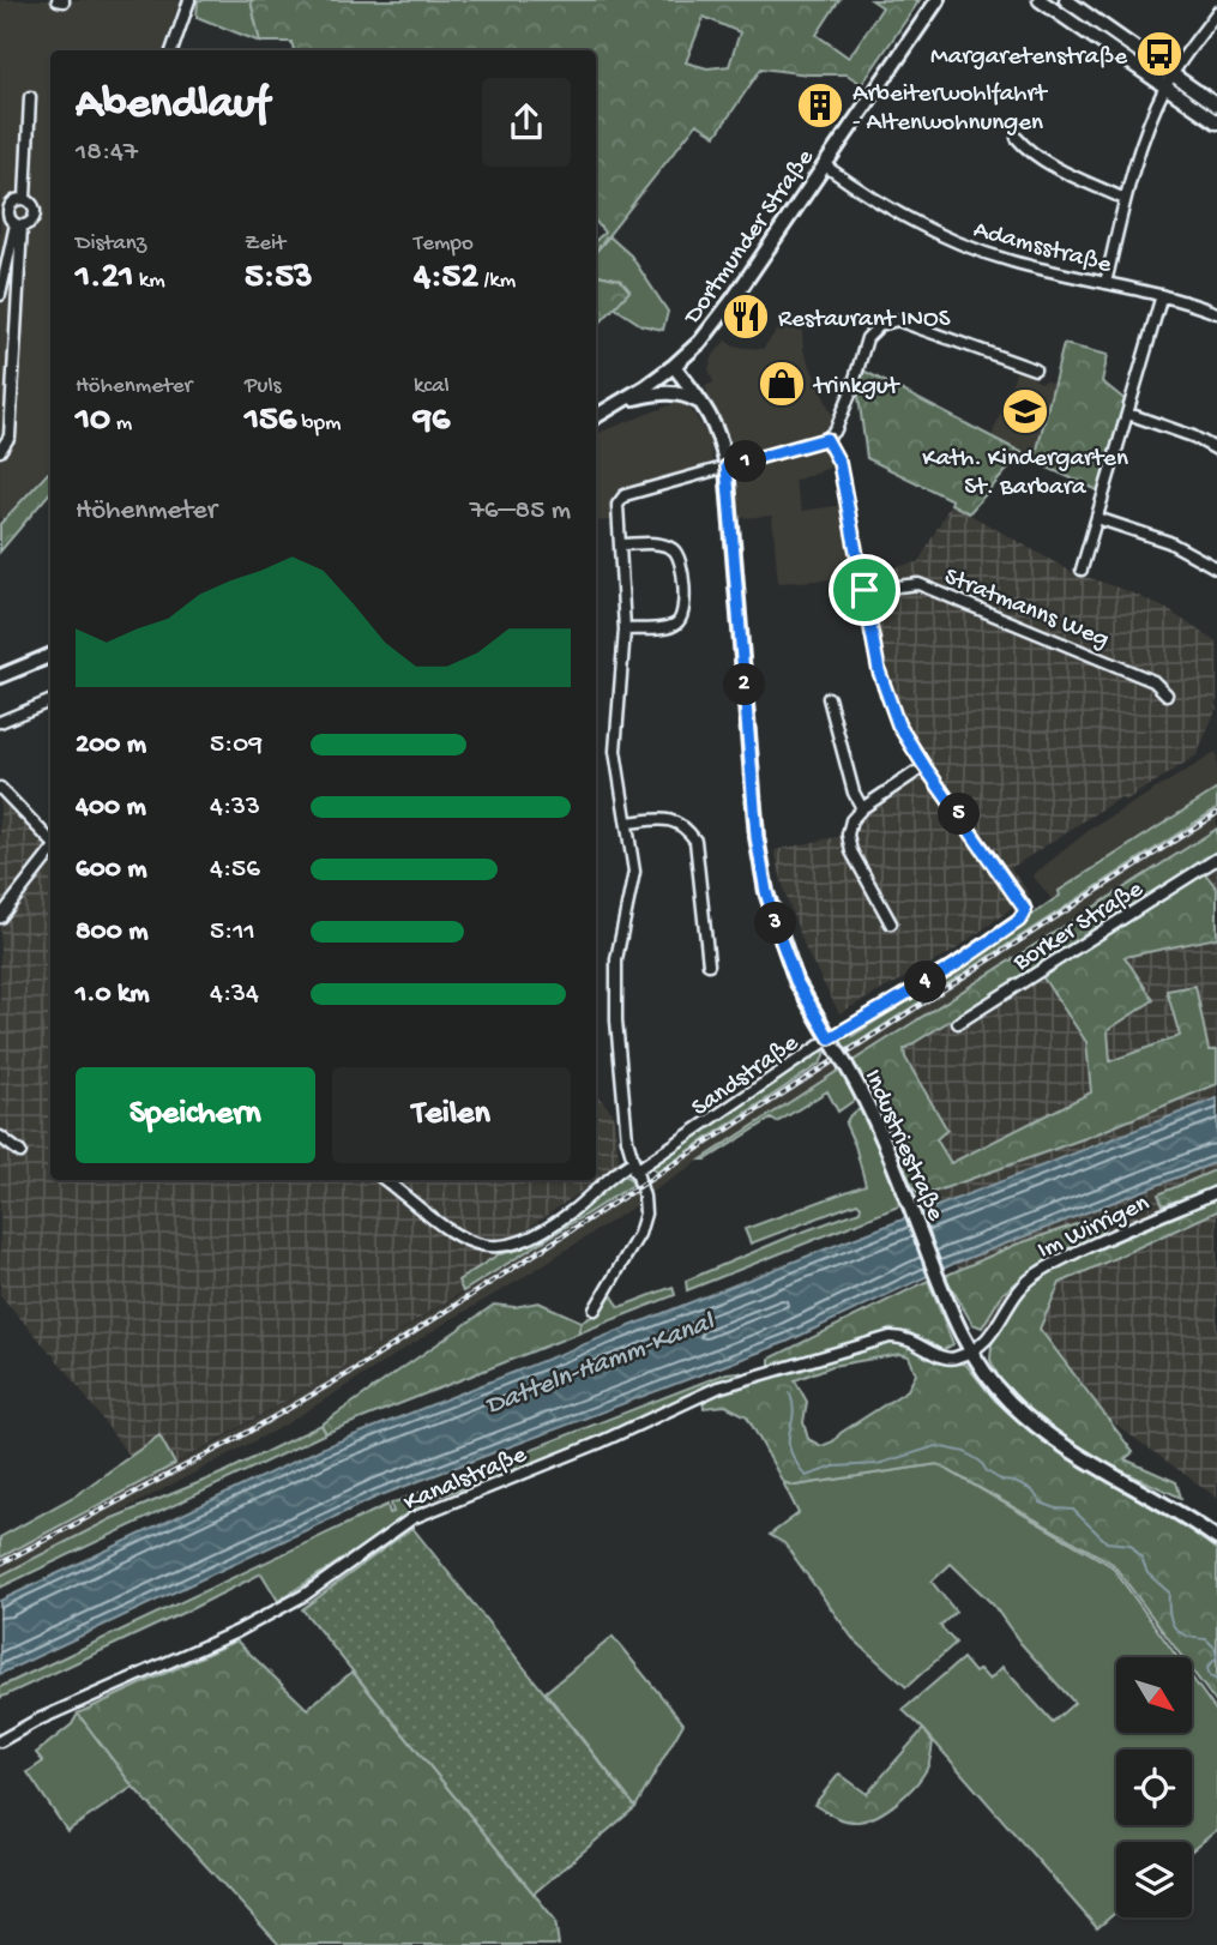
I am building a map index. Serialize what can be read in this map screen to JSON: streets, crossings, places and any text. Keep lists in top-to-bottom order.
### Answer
{
  "streets": {
    "main road": ["Dortmunder Straße", "Industriestraße"],
    "street": [
      "Adamsstraße",
      "Stratmanns Weg",
      "Borker Straße",
      "Sandstraße",
      "Im Wirrigen",
      "Kanalstraße"
    ]
  },
  "crossings": [
    ["Dortmunder Straße", "Adamsstraße"],
    ["Dortmunder Straße", "Industriestraße"],
    ["Stratmanns Weg", "Sandstraße"],
    ["Sandstraße", "Industriestraße"],
    ["Industriestraße", "Im Wirrigen"],
    ["Industriestraße", "Kanalstraße"],
    ["Im Wirrigen", "Kanalstraße"]
  ],
  "water": ["Datteln-Hamm-Kanal"],
  "places": {
    "bus stop": ["Margaretenstraße"],
    "building": ["Arbeiterwohlfahrt - Altenwohnungen"],
    "restaurant": ["Restaurant INOS"],
    "shop": ["trinkgut"],
    "school or university": ["Kath. Kindergarten St. Barbara"]
  },
  "north": "bottom right",
  "page": {
    "heading": ["Abendlauf", "18:47"],
    "stats": [
      ["Distanz", "1.21 km"],
      ["Zeit", "5:53"],
      ["Tempo", "4:52 /km"],
      ["Höhenmeter", "10 m"],
      ["Puls", "156 bpm"],
      ["kcal", "96"]
    ],
    "pins": [
      "1",
      "2",
      "5",
      "3",
      "4"
    ],
    "chart": ["Höhenmeter", "76–85 m"],
    "list": [
      {
        "name": "200 m",
        "note": "5:09"
      },
      {
        "name": "400 m",
        "note": "4:33"
      },
      {
        "name": "600 m",
        "note": "4:56"
      },
      {
        "name": "800 m",
        "note": "5:11"
      },
      {
        "name": "1.0 km",
        "note": "4:34"
      }
    ],
    "buttons": ["Speichern", "Teilen"]
  }
}
